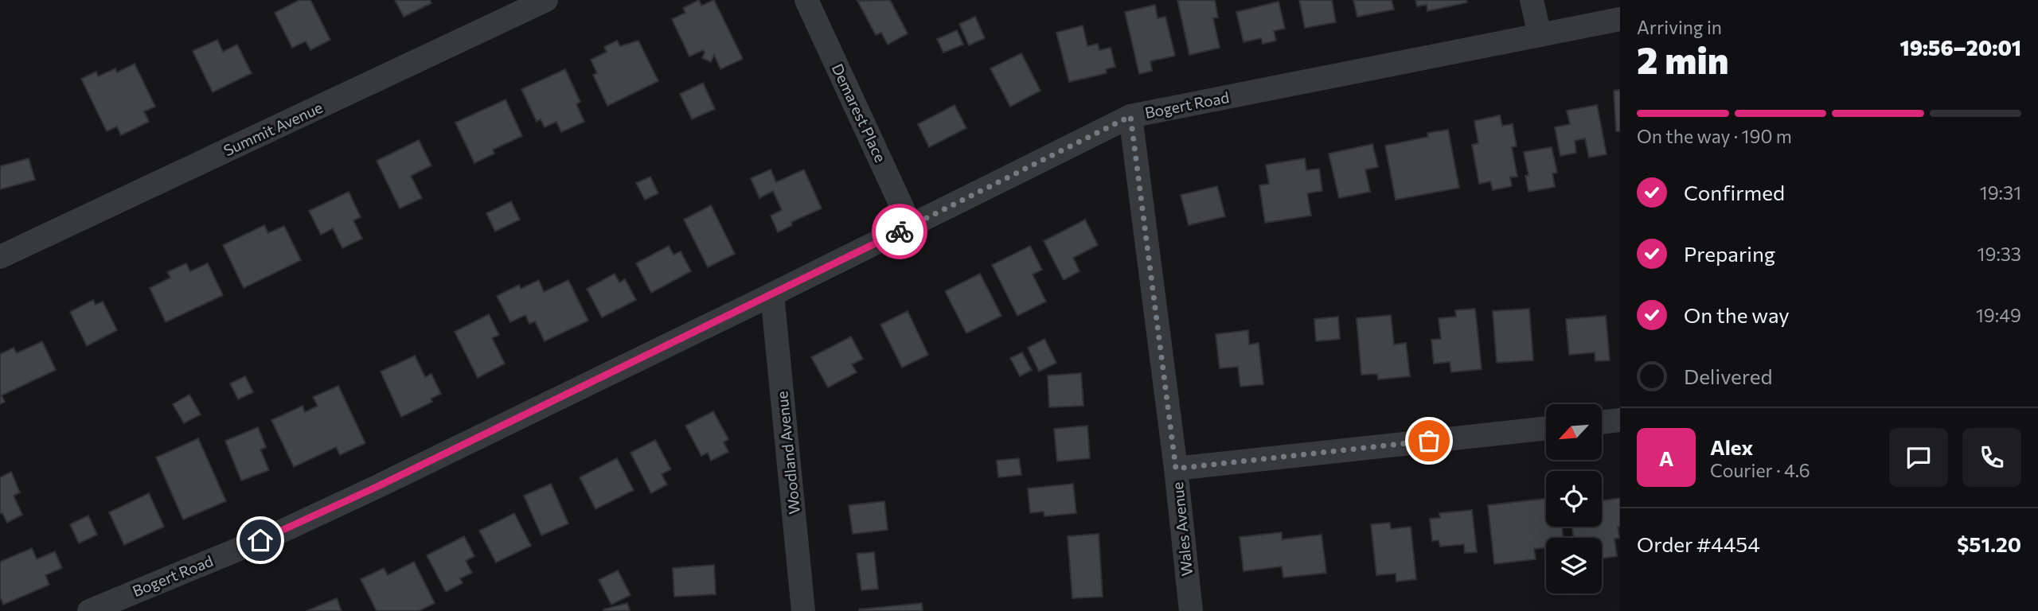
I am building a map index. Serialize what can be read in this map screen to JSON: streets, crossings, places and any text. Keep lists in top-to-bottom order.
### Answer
{
  "streets": {
    "street": [
      "Bogert Road",
      "Demarest Place",
      "Summit Avenue",
      "Woodland Avenue",
      "Wales Avenue"
    ]
  },
  "crossings": [
    ["Bogert Road", "Demarest Place"],
    ["Bogert Road", "Woodland Avenue"],
    ["Bogert Road", "Wales Avenue"]
  ],
  "north": "bottom left",
  "page": {
    "heading": ["2 min", "Arriving in", "19:56–20:01"],
    "panel": [
      "Alex",
      "Courier · 4.6",
      "Order #4454",
      "$51.20"
    ],
    "bar": "On the way · 190 m",
    "list": [
      ["Confirmed", "19:31"],
      ["Preparing", "19:33"],
      ["On the way", "19:49"],
      "Delivered"
    ],
    "round": "A"
  }
}
